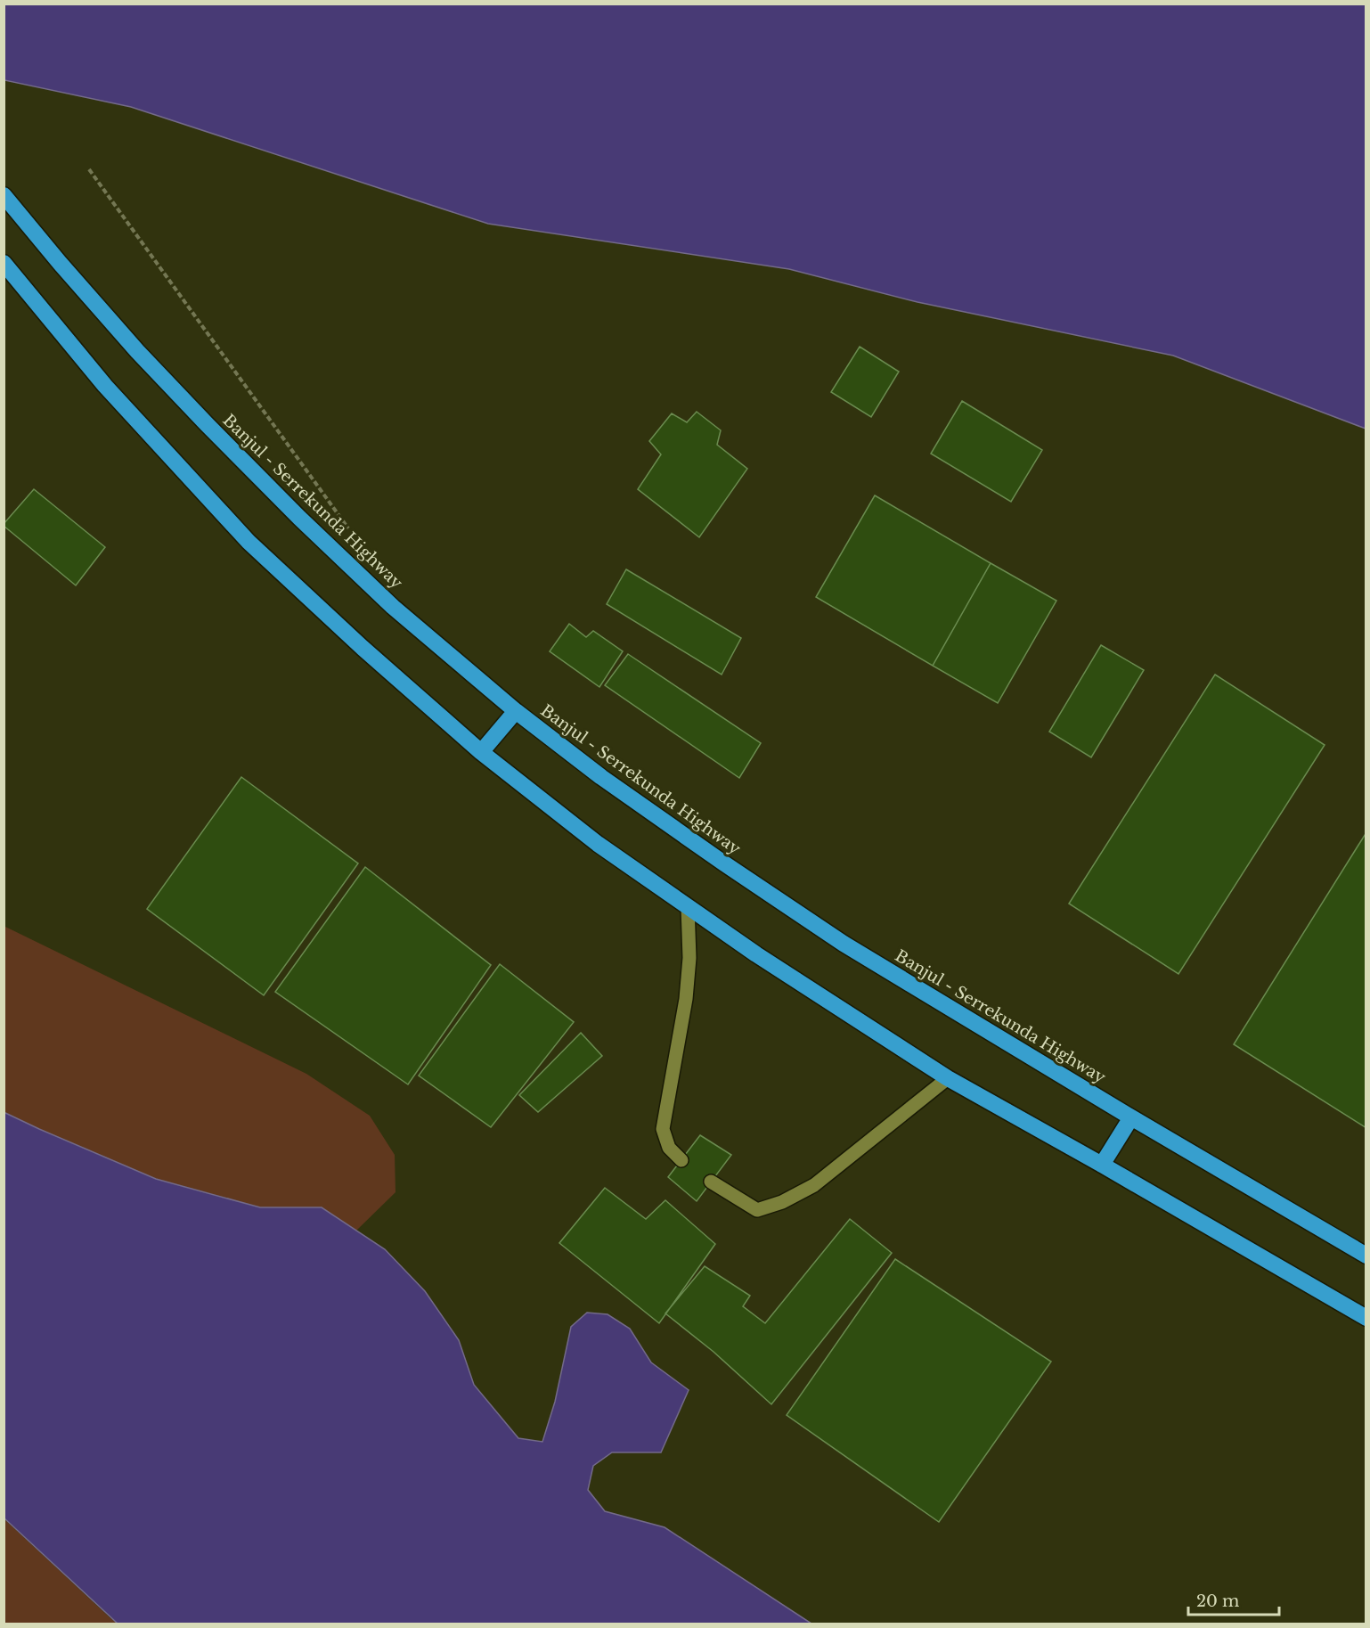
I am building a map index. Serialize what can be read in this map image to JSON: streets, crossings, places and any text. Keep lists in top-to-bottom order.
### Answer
{
  "streets": {
    "highway": ["Banjul - Serrekunda Highway"]
  },
  "scale_bar": "20 m"
}
